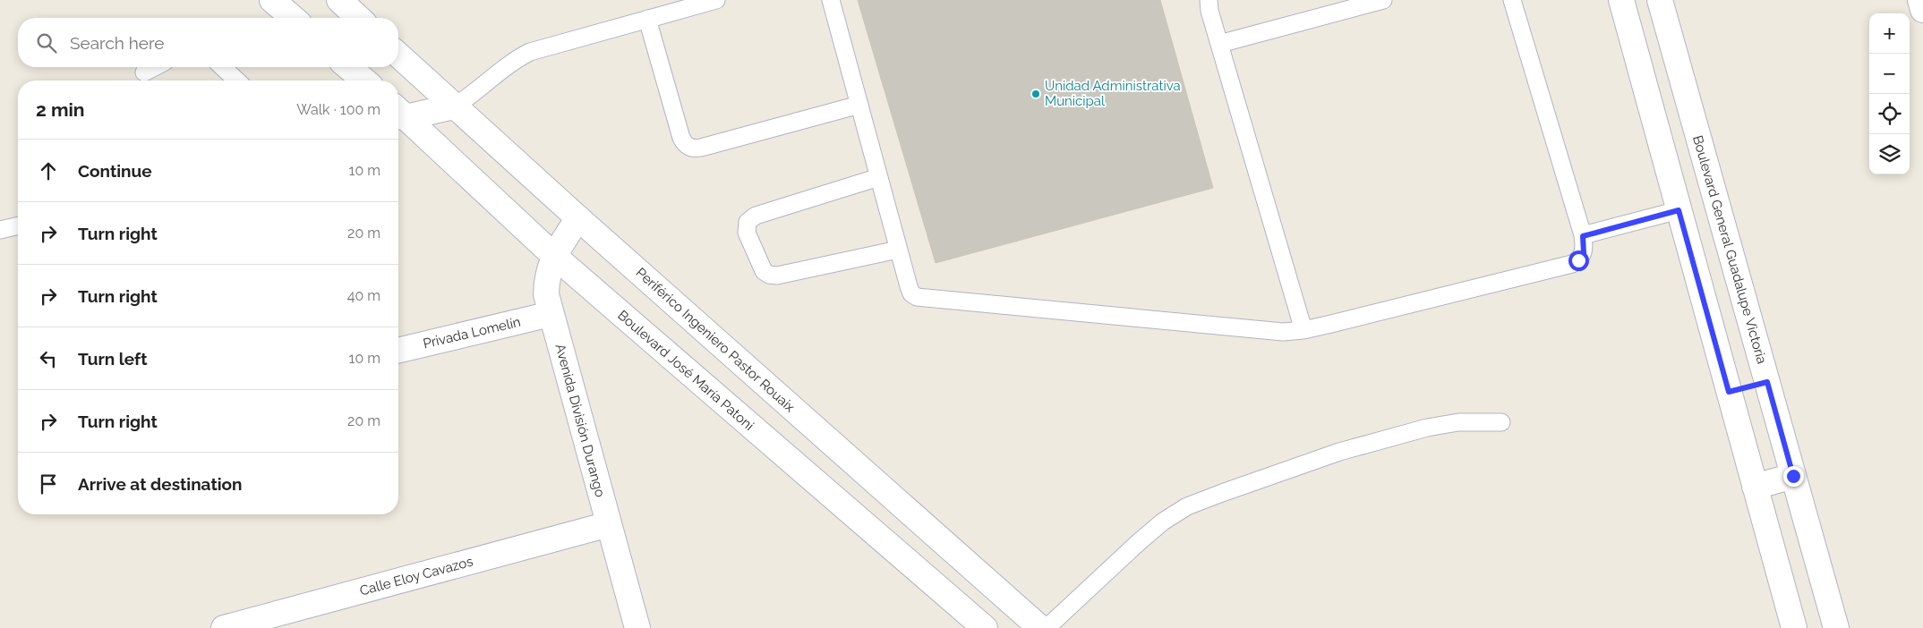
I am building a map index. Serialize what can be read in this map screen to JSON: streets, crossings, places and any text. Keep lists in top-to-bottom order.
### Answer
{
  "streets": {
    "main road": [
      "Boulevard General Guadalupe Victoria",
      "Privada Lomelín",
      "Periférico Ingeniero Pastor Rouaix",
      "Boulevard José María Patoni",
      "Avenida División Durango",
      "Calle Eloy Cavazos"
    ]
  },
  "crossings": [
    ["Privada Lomelín", "Avenida División Durango"],
    ["Periférico Ingeniero Pastor Rouaix", "Avenida División Durango"],
    ["Boulevard José María Patoni", "Avenida División Durango"],
    ["Avenida División Durango", "Calle Eloy Cavazos"]
  ],
  "places": ["Unidad Administrativa Municipal"],
  "page": {
    "map_buttons": ["+", "−"],
    "search": "Search here",
    "heading": ["2 min", "Walk · 100 m"],
    "list": [
      ["Continue", "10 m"],
      ["Turn right", "20 m"],
      ["Turn right", "40 m"],
      ["Turn left", "10 m"],
      ["Turn right", "20 m"],
      "Arrive at destination"
    ]
  }
}
